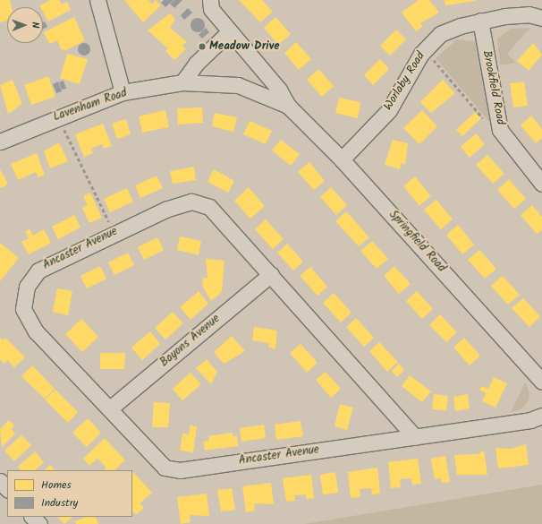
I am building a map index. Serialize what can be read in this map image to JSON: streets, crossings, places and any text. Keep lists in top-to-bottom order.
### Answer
{
  "streets": {
    "street": [
      "Worlaby Road",
      "Brookfield Road",
      "Lavenham Road",
      "Springfield Road",
      "Ancaster Avenue",
      "Bayons Avenue"
    ]
  },
  "crossings": [
    ["Worlaby Road", "Brookfield Road"],
    ["Worlaby Road", "Springfield Road"],
    ["Lavenham Road", "Springfield Road"],
    ["Ancaster Avenue", "Bayons Avenue"]
  ],
  "places": ["Meadow Drive"],
  "legend": ["Homes", "Industry"],
  "north": "right"
}
